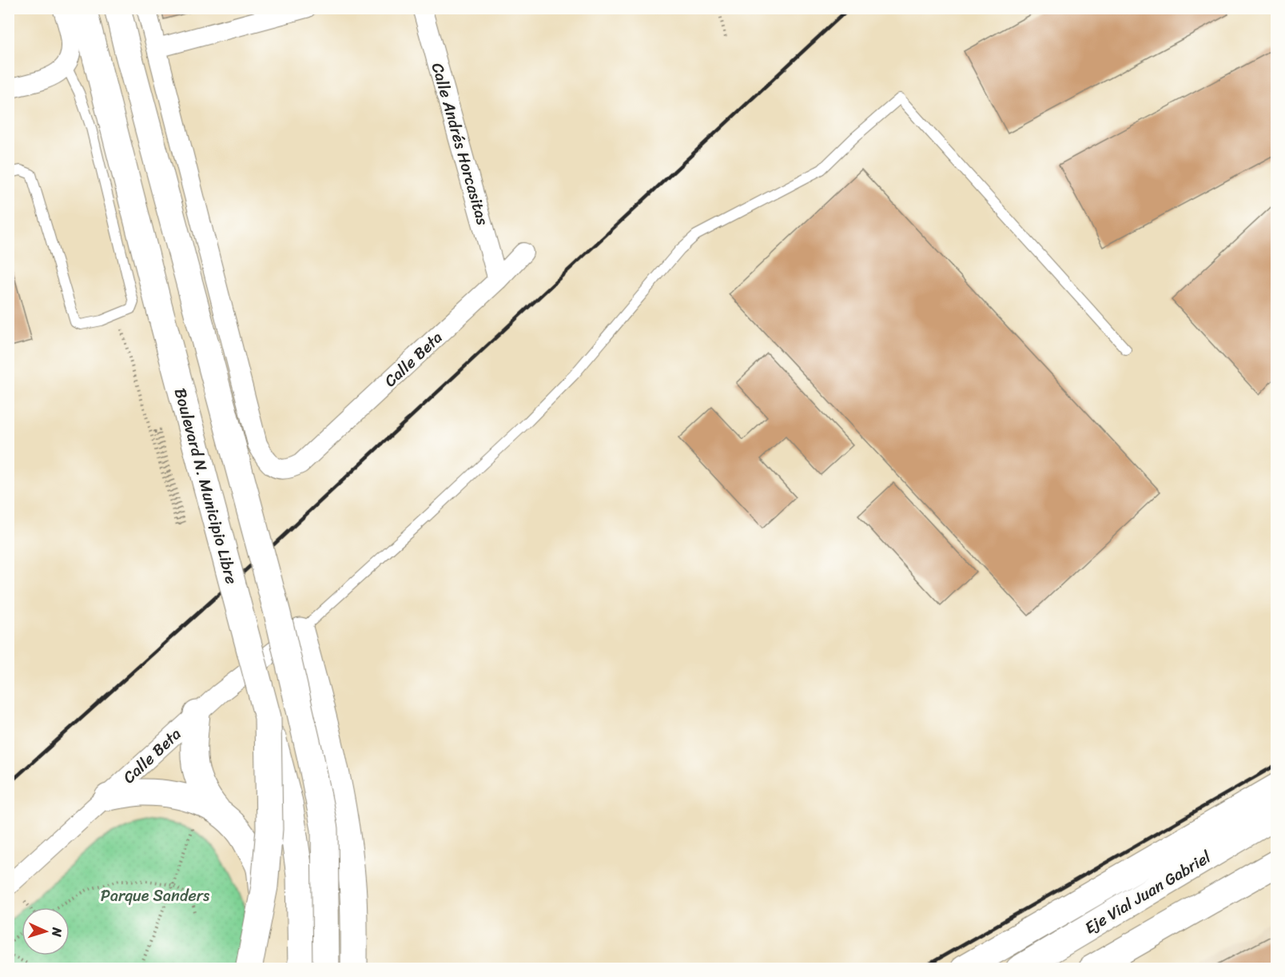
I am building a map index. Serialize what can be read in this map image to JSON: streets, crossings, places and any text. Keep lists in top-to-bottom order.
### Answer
{
  "streets": {
    "main road": ["Boulevard N. Municipio Libre", "Eje Vial Juan Gabriel"],
    "street": ["Calle Andrés Horcasitas", "Calle Beta"]
  },
  "crossings": [
    ["Calle Andrés Horcasitas", "Calle Beta"]
  ],
  "parks": ["Parque Sanders"],
  "north": "right"
}
